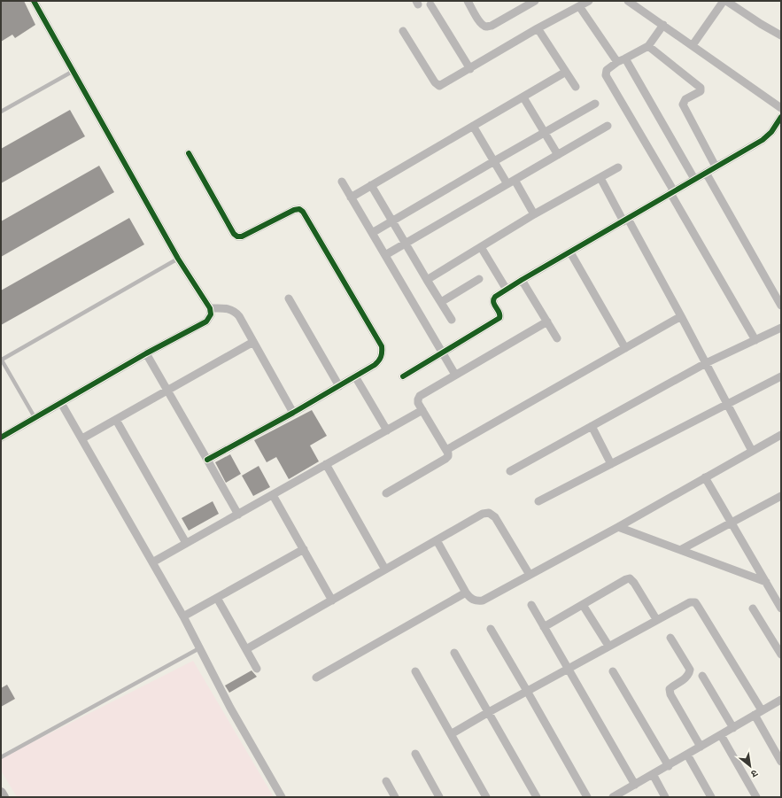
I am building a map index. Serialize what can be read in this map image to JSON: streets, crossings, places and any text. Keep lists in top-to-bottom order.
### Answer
{
  "north": "bottom right"
}
